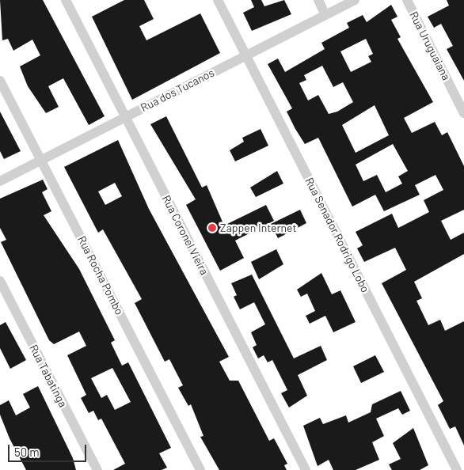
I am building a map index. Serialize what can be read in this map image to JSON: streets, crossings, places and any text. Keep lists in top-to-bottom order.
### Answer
{
  "streets": {
    "street": [
      "Rua Uruguaiana",
      "Rua dos Tucanos",
      "Rua Coronel Vieira",
      "Rua Senador Rodrigo Lobo",
      "Rua Rocha Pombo",
      "Rua Tabatinga"
    ]
  },
  "crossings": [
    ["Rua dos Tucanos", "Rua Coronel Vieira"],
    ["Rua dos Tucanos", "Rua Senador Rodrigo Lobo"],
    ["Rua dos Tucanos", "Rua Rocha Pombo"]
  ],
  "places": ["Zappen Internet"],
  "scale_bar": "50 m"
}
